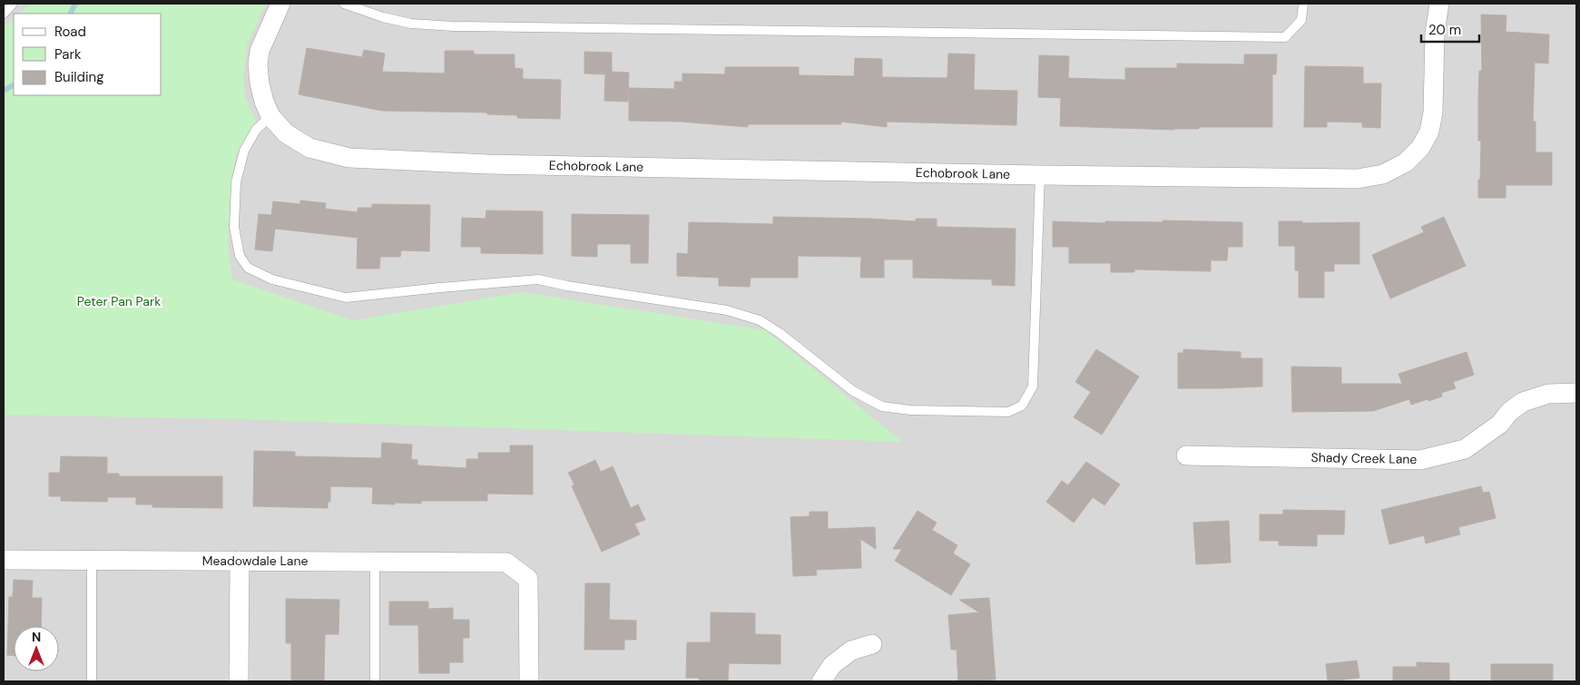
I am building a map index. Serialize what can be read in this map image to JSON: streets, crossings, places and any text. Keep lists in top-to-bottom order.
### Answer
{
  "streets": {
    "street": ["Echobrook Lane", "Shady Creek Lane", "Meadowdale Lane"]
  },
  "parks": ["Peter Pan Park"],
  "legend": ["Road", "Park", "Building"],
  "scale_bar": "20 m",
  "north": "top"
}
